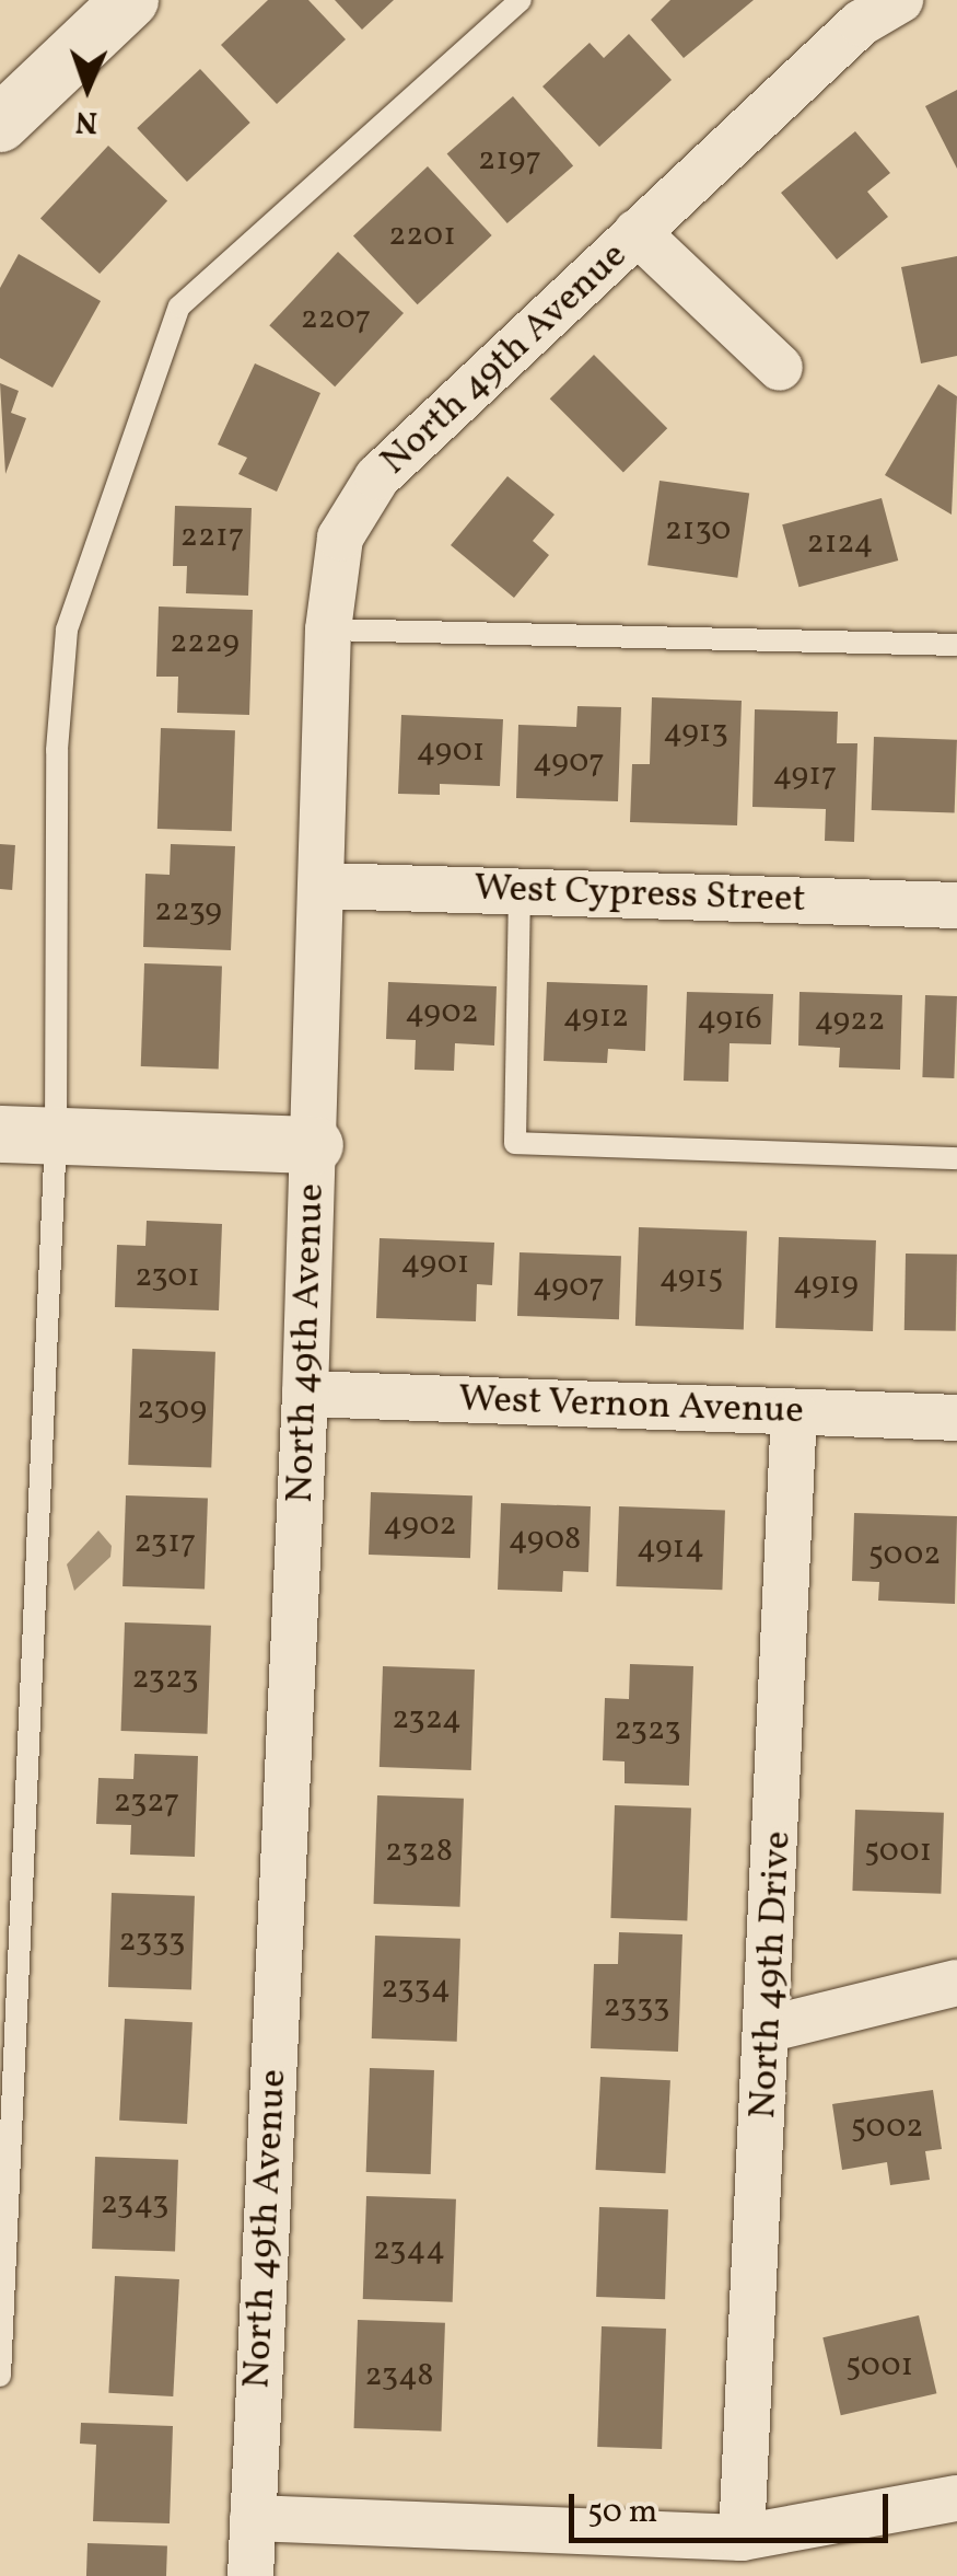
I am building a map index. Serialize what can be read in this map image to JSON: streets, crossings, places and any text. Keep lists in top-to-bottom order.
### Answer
{
  "streets": {
    "street": [
      "North 49th Avenue",
      "West Cypress Street",
      "West Vernon Avenue",
      "North 49th Drive"
    ]
  },
  "crossings": [
    ["North 49th Avenue", "West Cypress Street"],
    ["North 49th Avenue", "West Vernon Avenue"],
    ["West Vernon Avenue", "North 49th Drive"]
  ],
  "house_numbers": [
    "2197",
    "2201",
    "2207",
    "2130",
    "2217",
    "2124",
    "2229",
    "4913",
    "4901",
    "4907",
    "4917",
    "2239",
    "4902",
    "4912",
    "4916",
    "4922",
    "4901",
    "2301",
    "4915",
    "4919",
    "4907",
    "2309",
    "4902",
    "4908",
    "2317",
    "4914",
    "5002",
    "2323",
    "2324",
    "2323",
    "2327",
    "2328",
    "5001",
    "2333",
    "2334",
    "2333",
    "5002",
    "2343",
    "2344",
    "5001",
    "2348"
  ],
  "scale_bar": "50 m",
  "north": "bottom"
}
